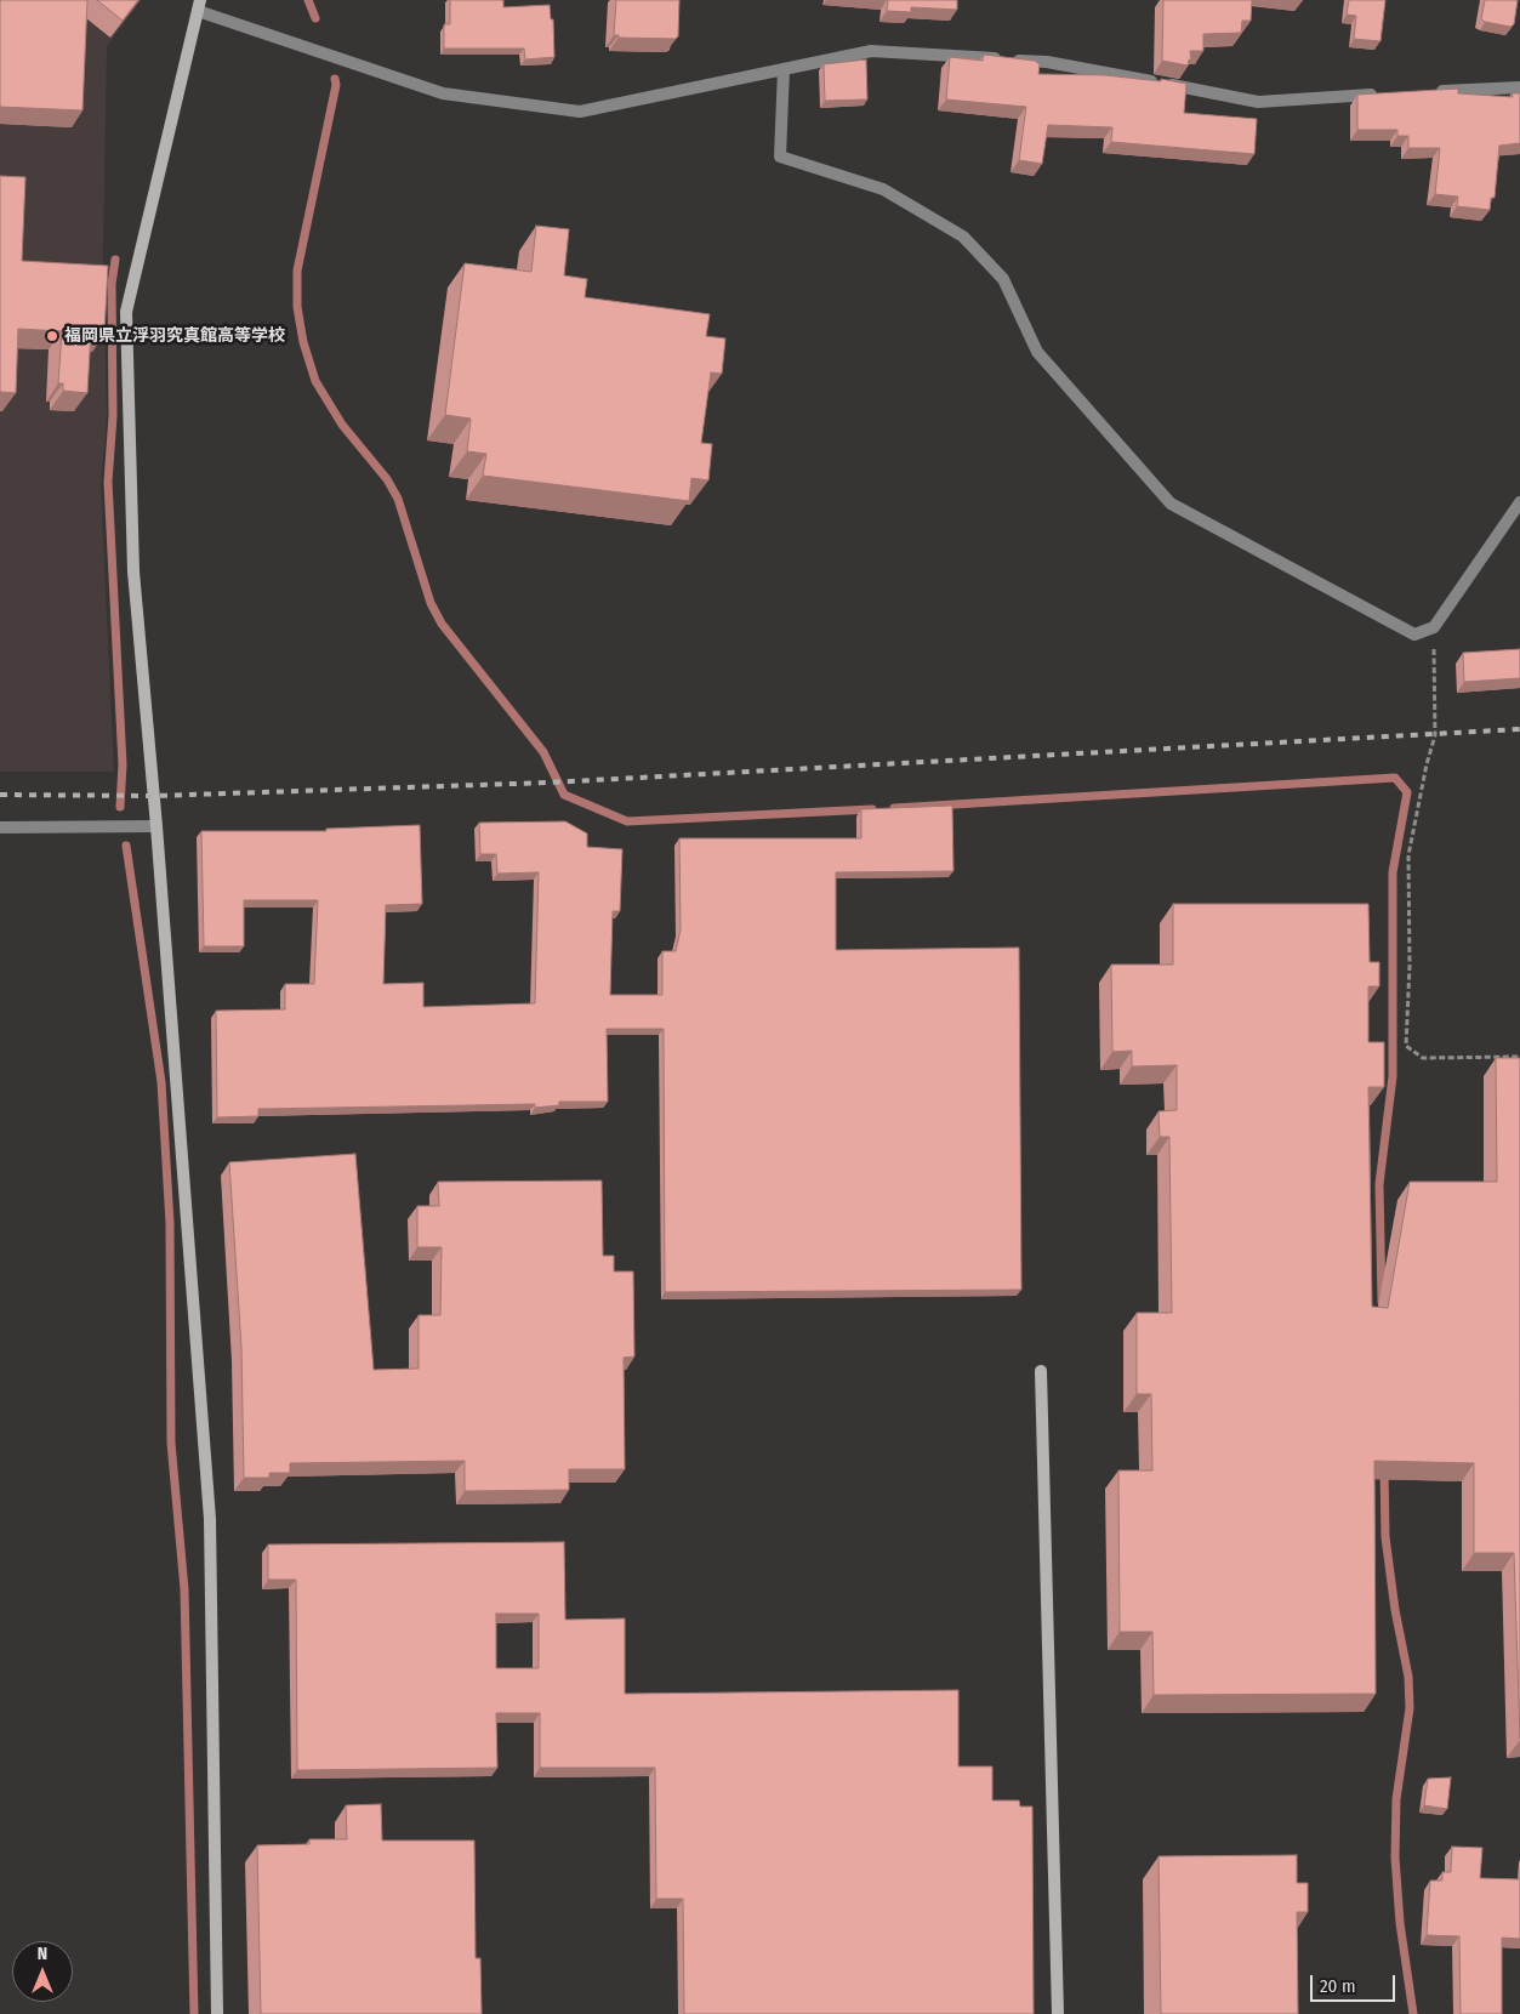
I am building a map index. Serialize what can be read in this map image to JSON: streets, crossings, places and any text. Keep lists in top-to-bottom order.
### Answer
{
  "places": ["福岡県立浮羽究真館高等学校"],
  "scale_bar": "20 m",
  "north": "top"
}
